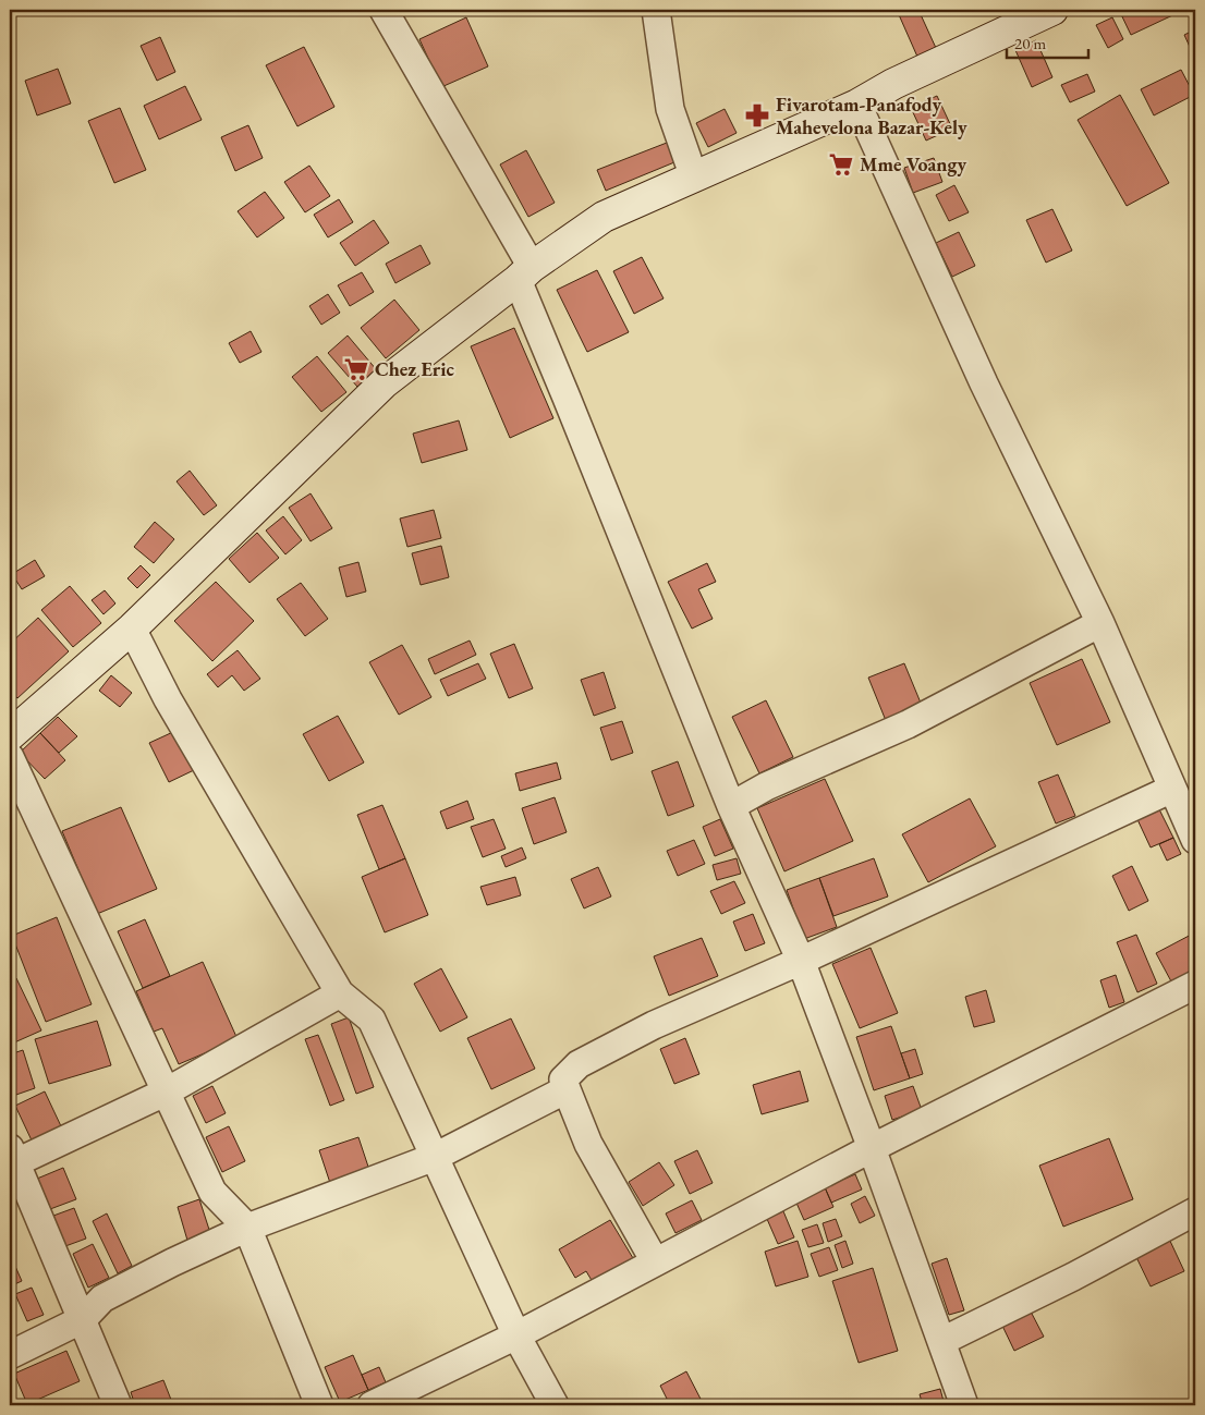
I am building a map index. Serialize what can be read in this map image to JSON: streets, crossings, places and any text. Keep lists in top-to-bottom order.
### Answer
{
  "places": {
    "pharmacy": ["Fivarotam-Panafody Mahevelona Bazar-Kely"],
    "supermarket": ["Mme Voangy", "Chez Eric"]
  },
  "scale_bar": "20 m"
}
